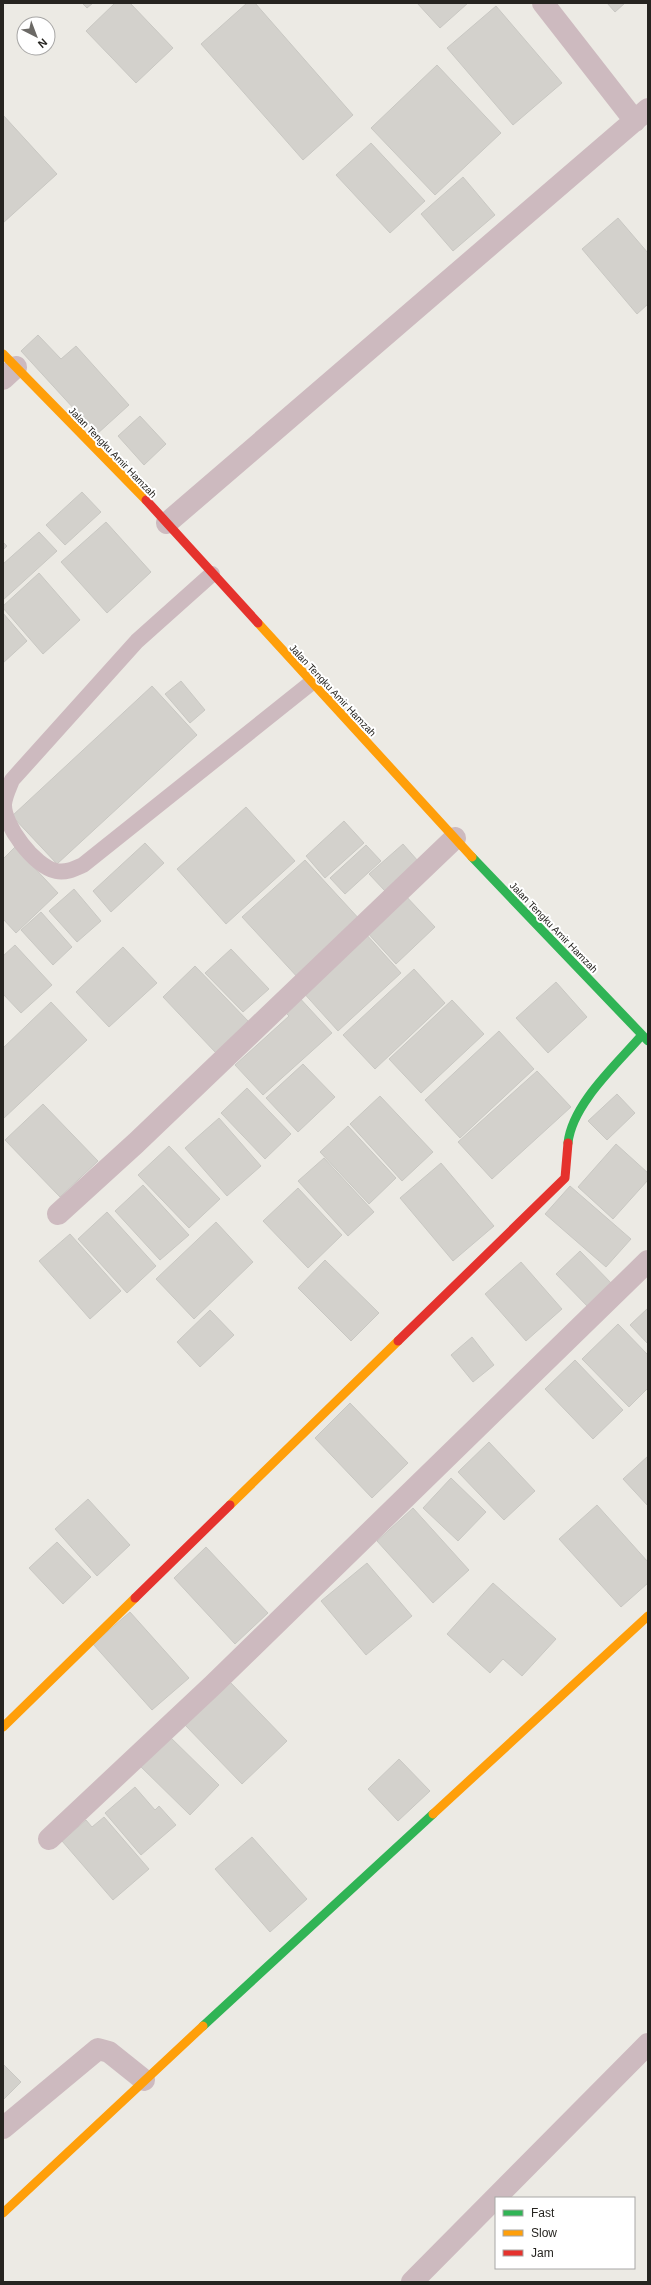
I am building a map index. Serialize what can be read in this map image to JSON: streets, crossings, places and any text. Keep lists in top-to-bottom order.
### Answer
{
  "streets": {
    "main road": ["Jalan Tengku Amir Hamzah"]
  },
  "legend": ["Fast", "Slow", "Jam"],
  "north": "bottom right"
}
